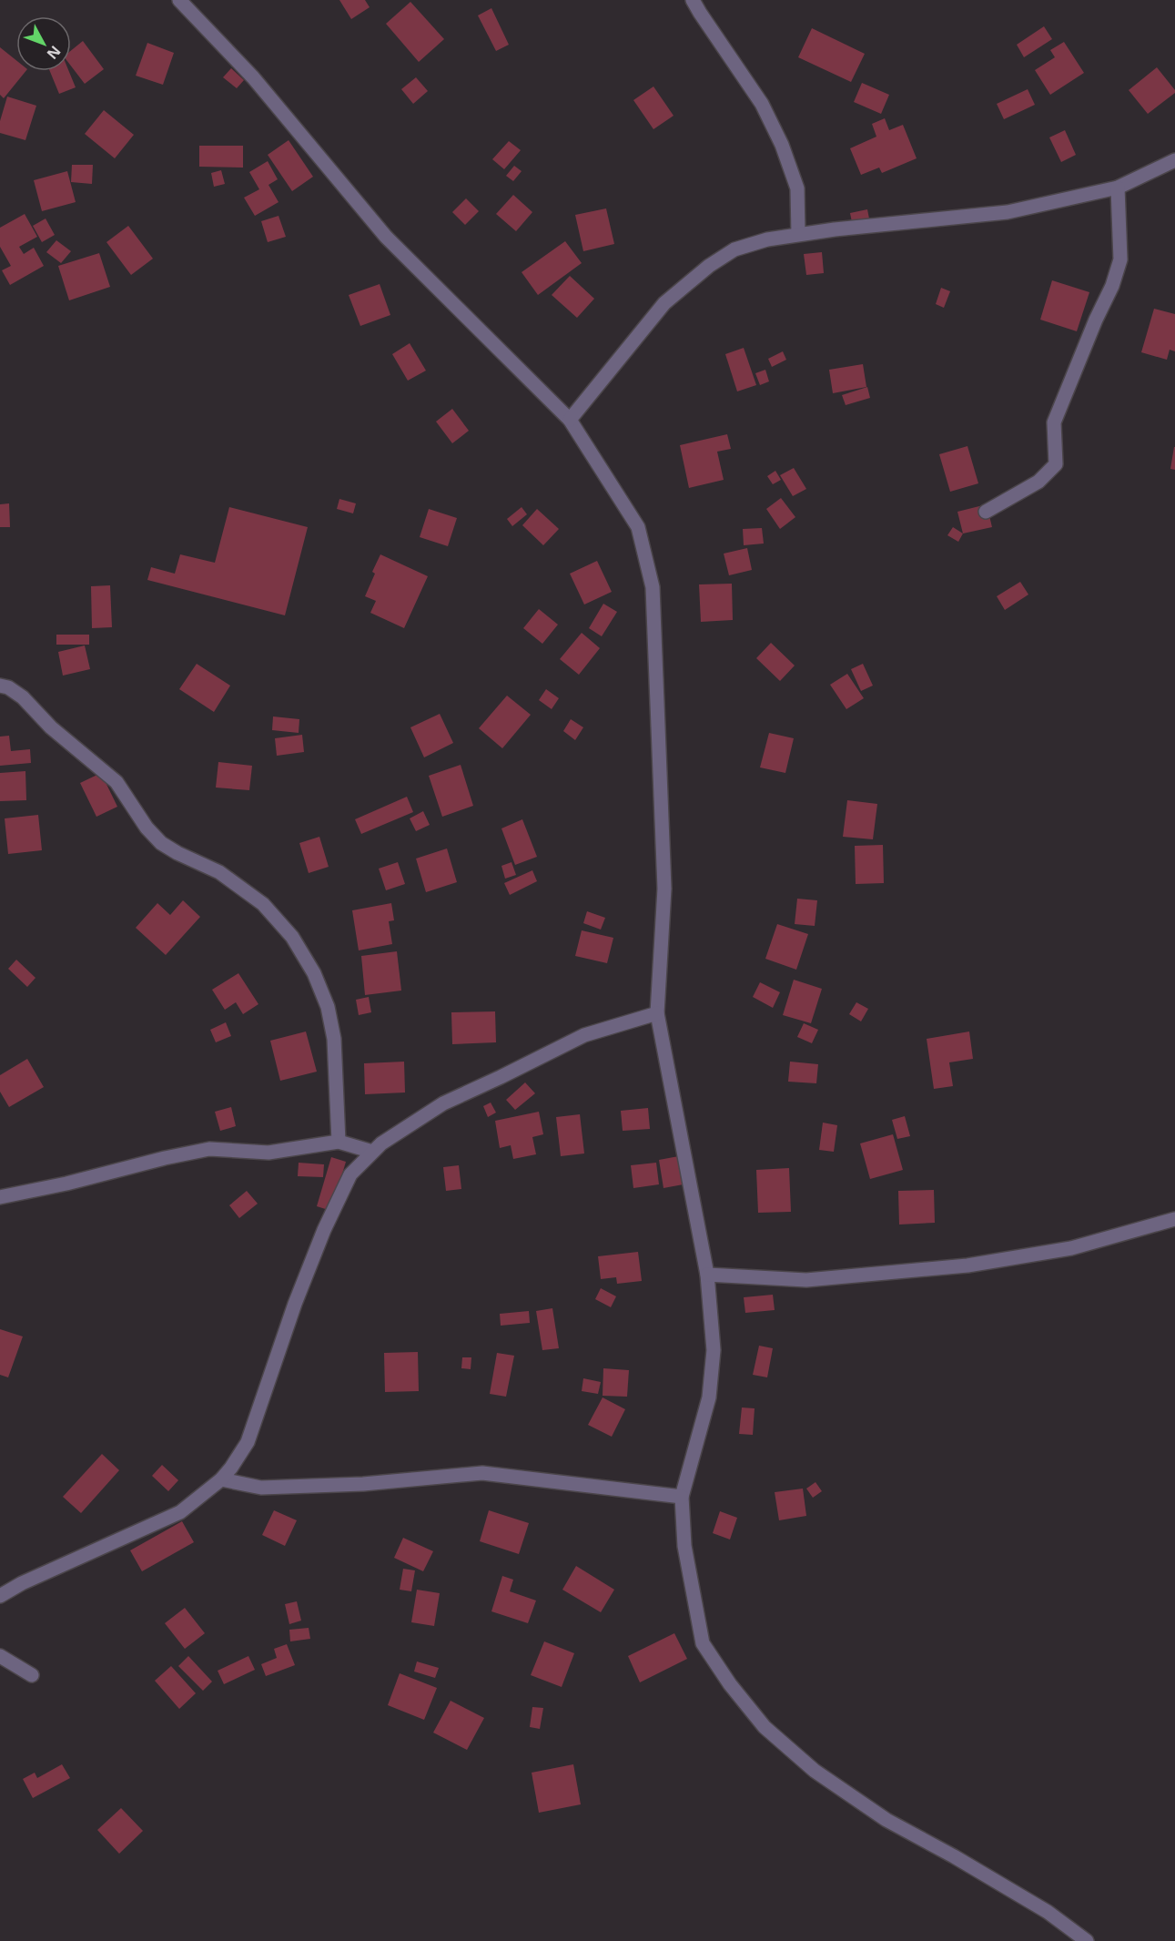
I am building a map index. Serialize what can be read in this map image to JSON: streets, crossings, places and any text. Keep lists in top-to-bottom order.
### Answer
{
  "north": "bottom right"
}
